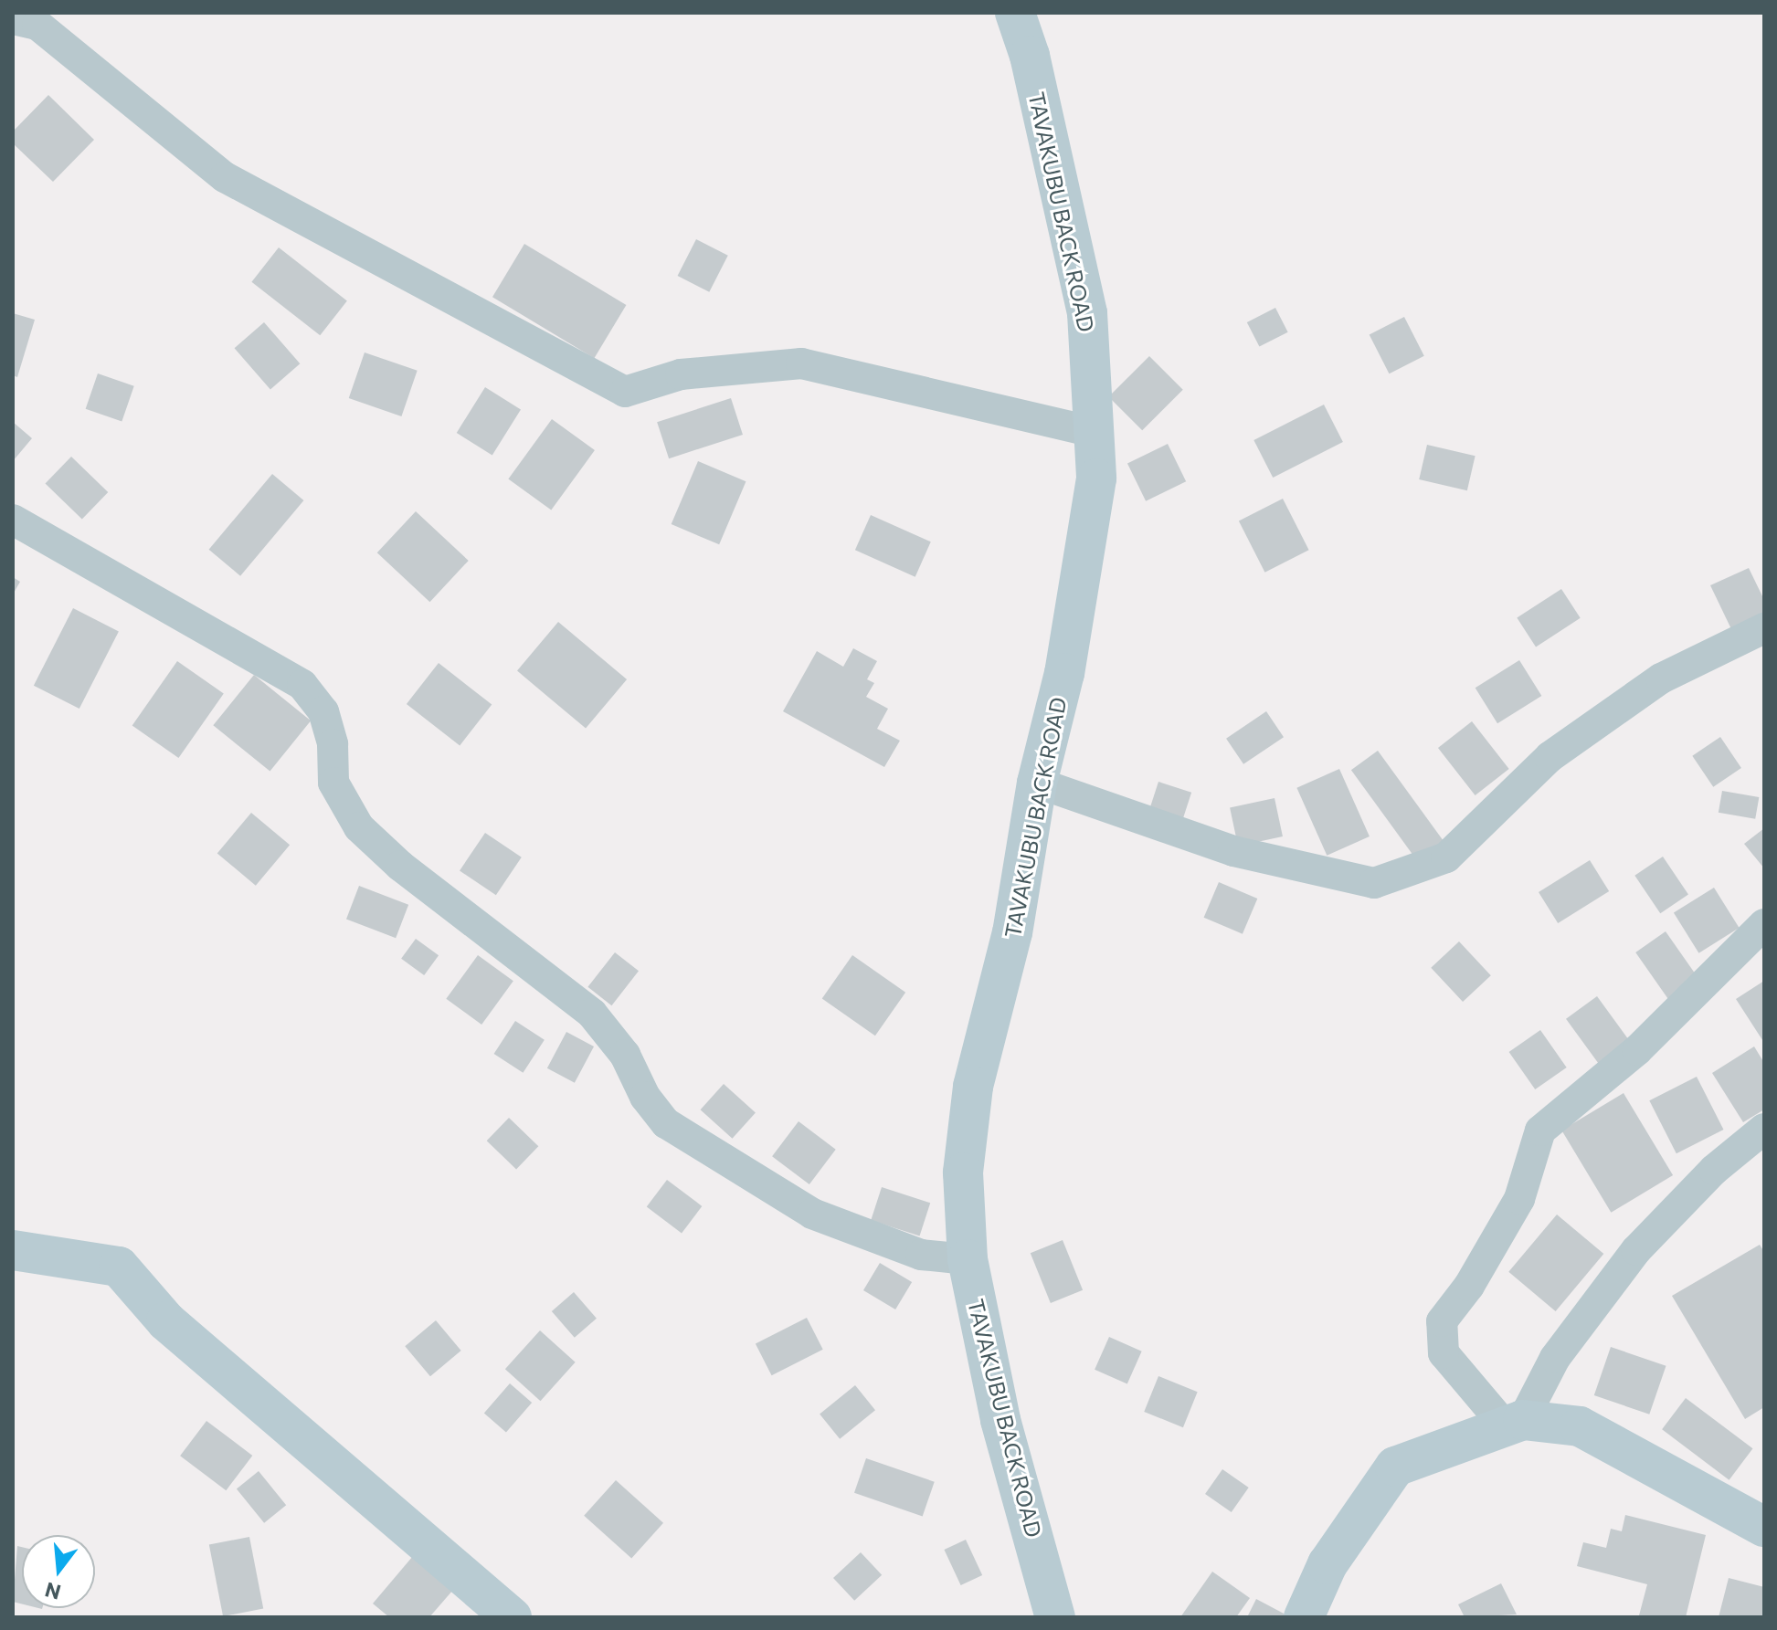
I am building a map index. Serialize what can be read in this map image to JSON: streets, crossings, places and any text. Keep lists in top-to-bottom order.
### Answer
{
  "streets": {
    "street": ["TAVAKUBU BACK ROAD"]
  },
  "north": "bottom"
}
